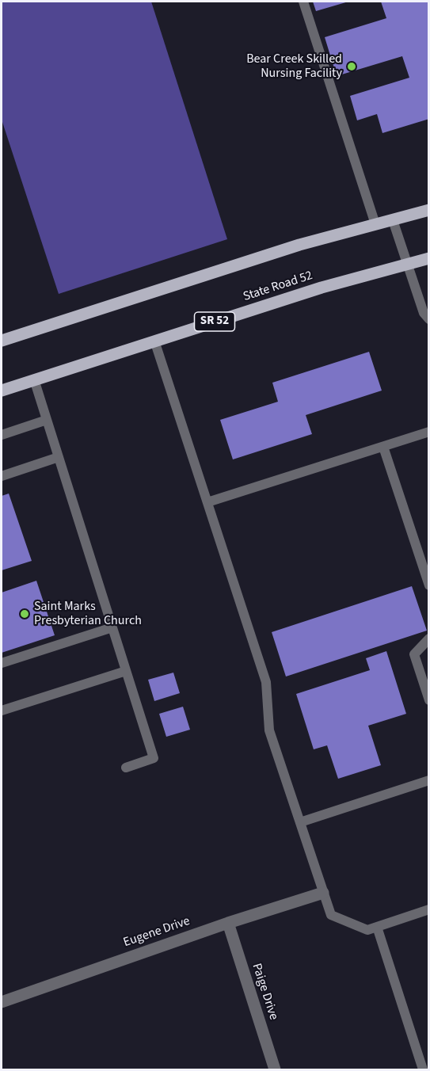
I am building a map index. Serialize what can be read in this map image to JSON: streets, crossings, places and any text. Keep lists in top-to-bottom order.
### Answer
{
  "streets": {
    "main road": ["State Road 52", "SR 52"],
    "street": ["Eugene Drive", "Paige Drive"]
  },
  "crossings": [
    ["Eugene Drive", "Paige Drive"]
  ],
  "places": ["Bear Creek Skilled Nursing Facility", "Saint Marks Presbyterian Church"]
}
